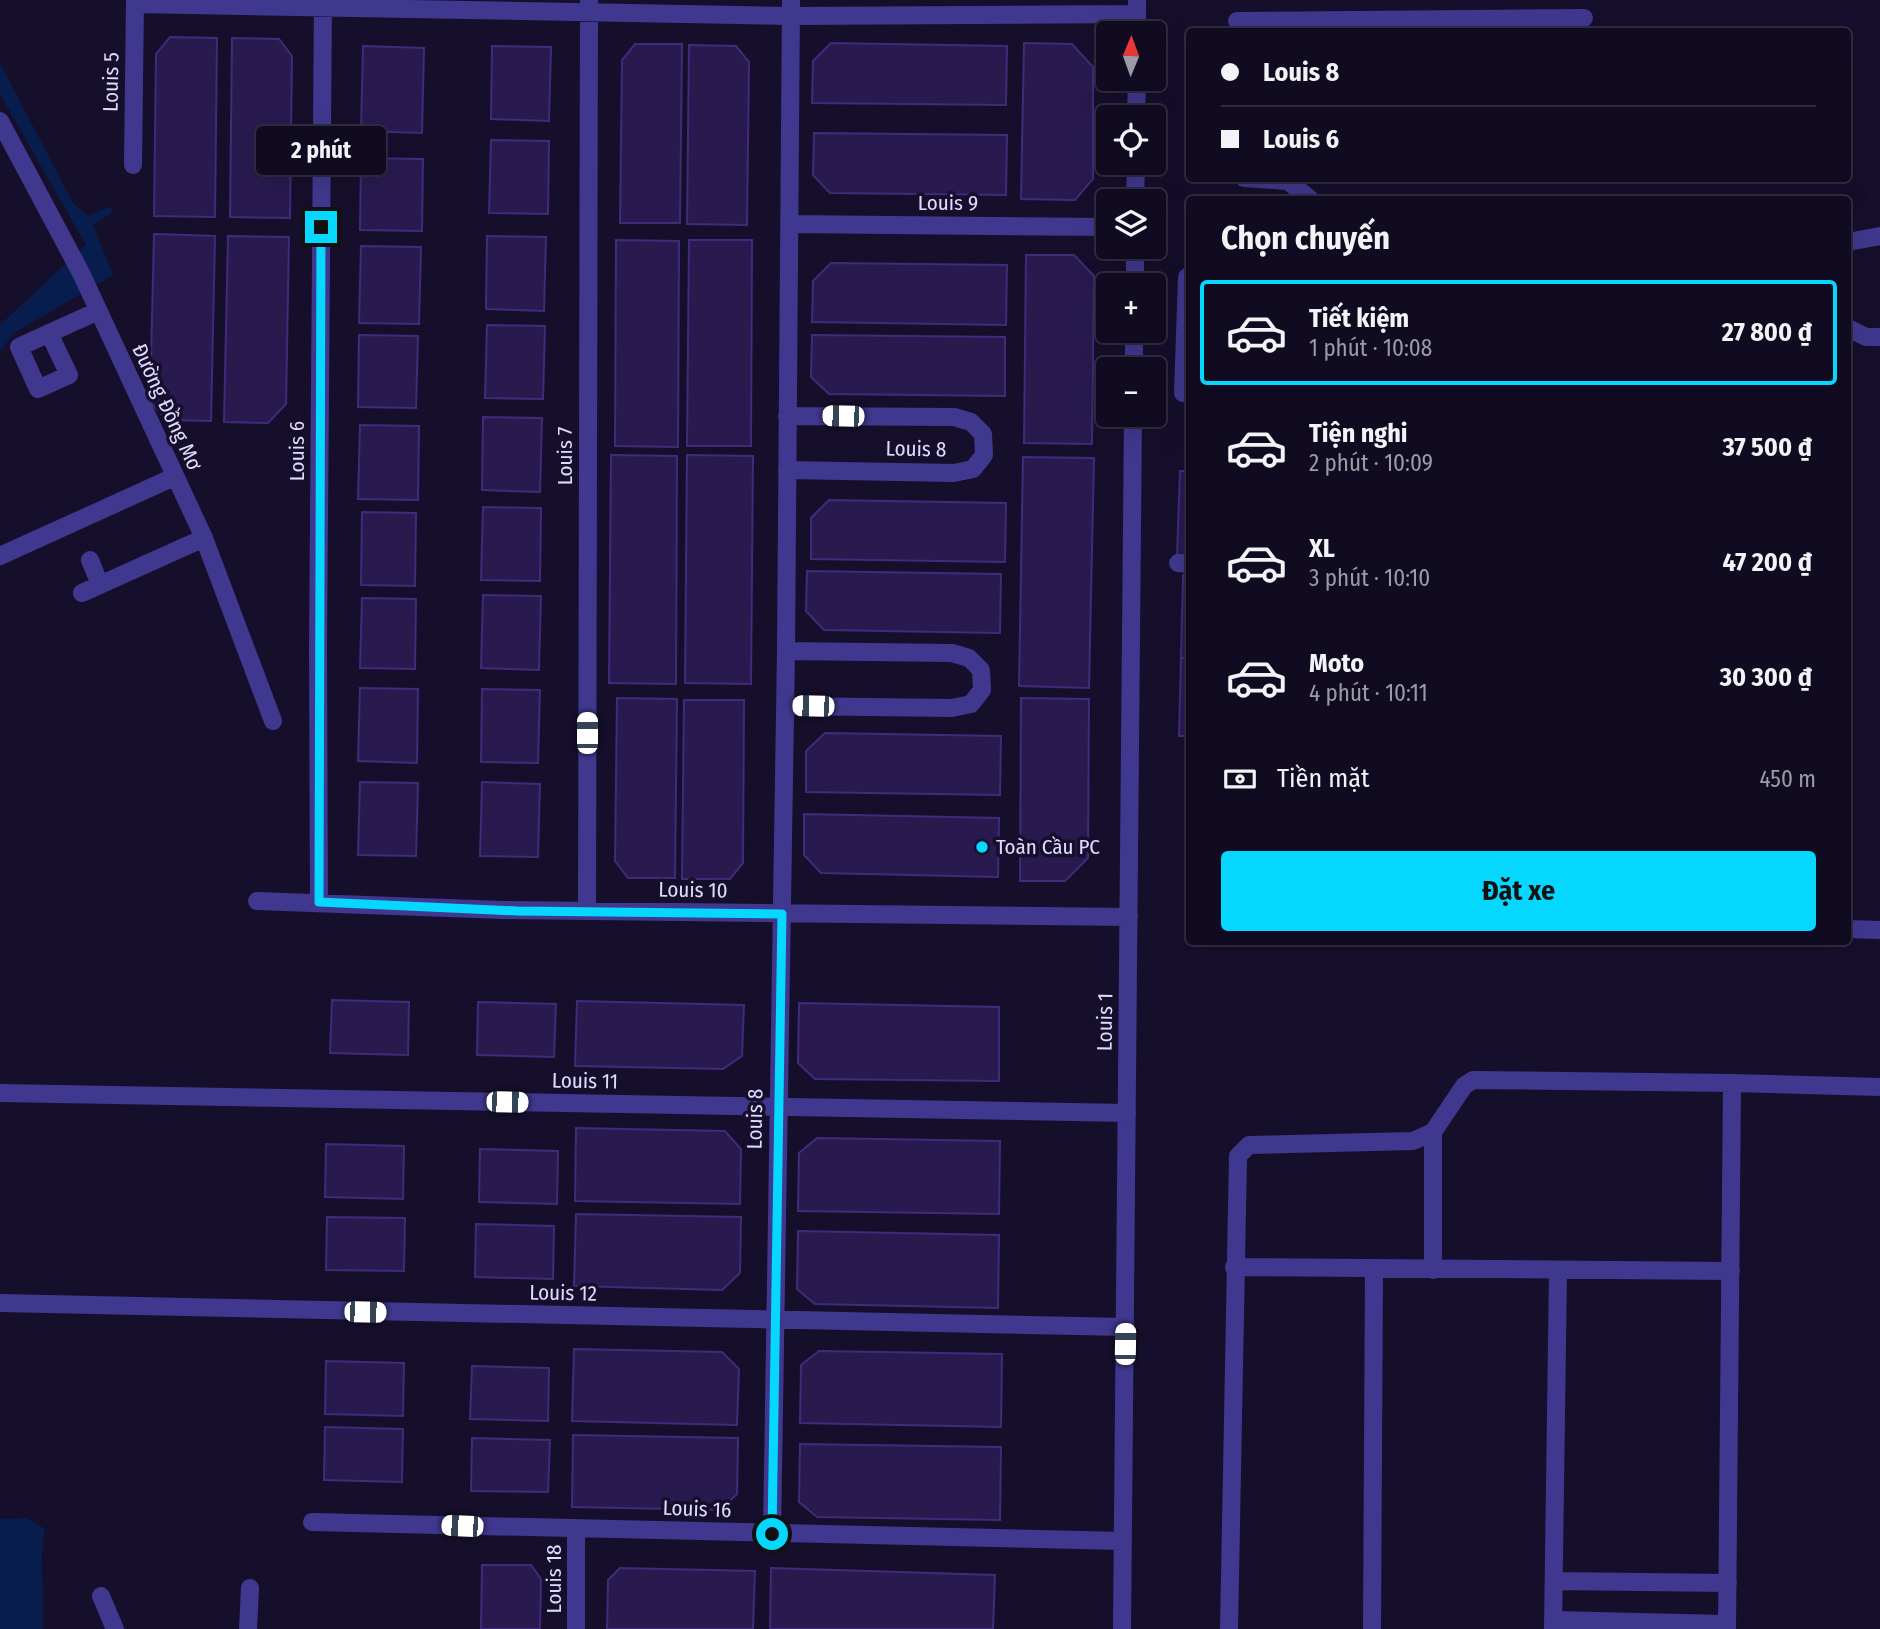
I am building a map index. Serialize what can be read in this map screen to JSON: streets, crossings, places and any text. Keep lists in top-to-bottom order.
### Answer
{
  "streets": {
    "street": [
      "Louis 5",
      "Louis 9",
      "Đường Đồng Mơ",
      "Louis 8",
      "Louis 6",
      "Louis 7",
      "Louis 10",
      "Louis 1",
      "Louis 11",
      "Louis 12",
      "Louis 16",
      "Louis 18"
    ]
  },
  "crossings": [
    ["Louis 9", "Louis 8"],
    ["Louis 8", "Louis 10"],
    ["Louis 8", "Louis 11"],
    ["Louis 8", "Louis 12"],
    ["Louis 8", "Louis 16"],
    ["Louis 6", "Louis 10"],
    ["Louis 7", "Louis 10"],
    ["Louis 10", "Louis 1"],
    ["Louis 1", "Louis 11"],
    ["Louis 1", "Louis 12"],
    ["Louis 1", "Louis 16"],
    ["Louis 16", "Louis 18"]
  ],
  "places": ["Toàn Cầu PC"],
  "north": "top",
  "page": {
    "map_buttons": ["+", "−"],
    "banner": ["Louis 8", "Louis 6"],
    "bubble": "2 phút",
    "heading": "Chọn chuyến",
    "list": [
      {
        "name": "Tiết kiệm",
        "note": "1 phút · 10:08",
        "value": "27 800 ₫"
      },
      {
        "name": "Tiện nghi",
        "note": "2 phút · 10:09",
        "value": "37 500 ₫"
      },
      {
        "name": "XL",
        "note": "3 phút · 10:10",
        "value": "47 200 ₫"
      },
      {
        "name": "Moto",
        "note": "4 phút · 10:11",
        "value": "30 300 ₫"
      }
    ],
    "pay": ["Tiền mặt", "450 m"],
    "buttons": "Đặt xe"
  }
}
